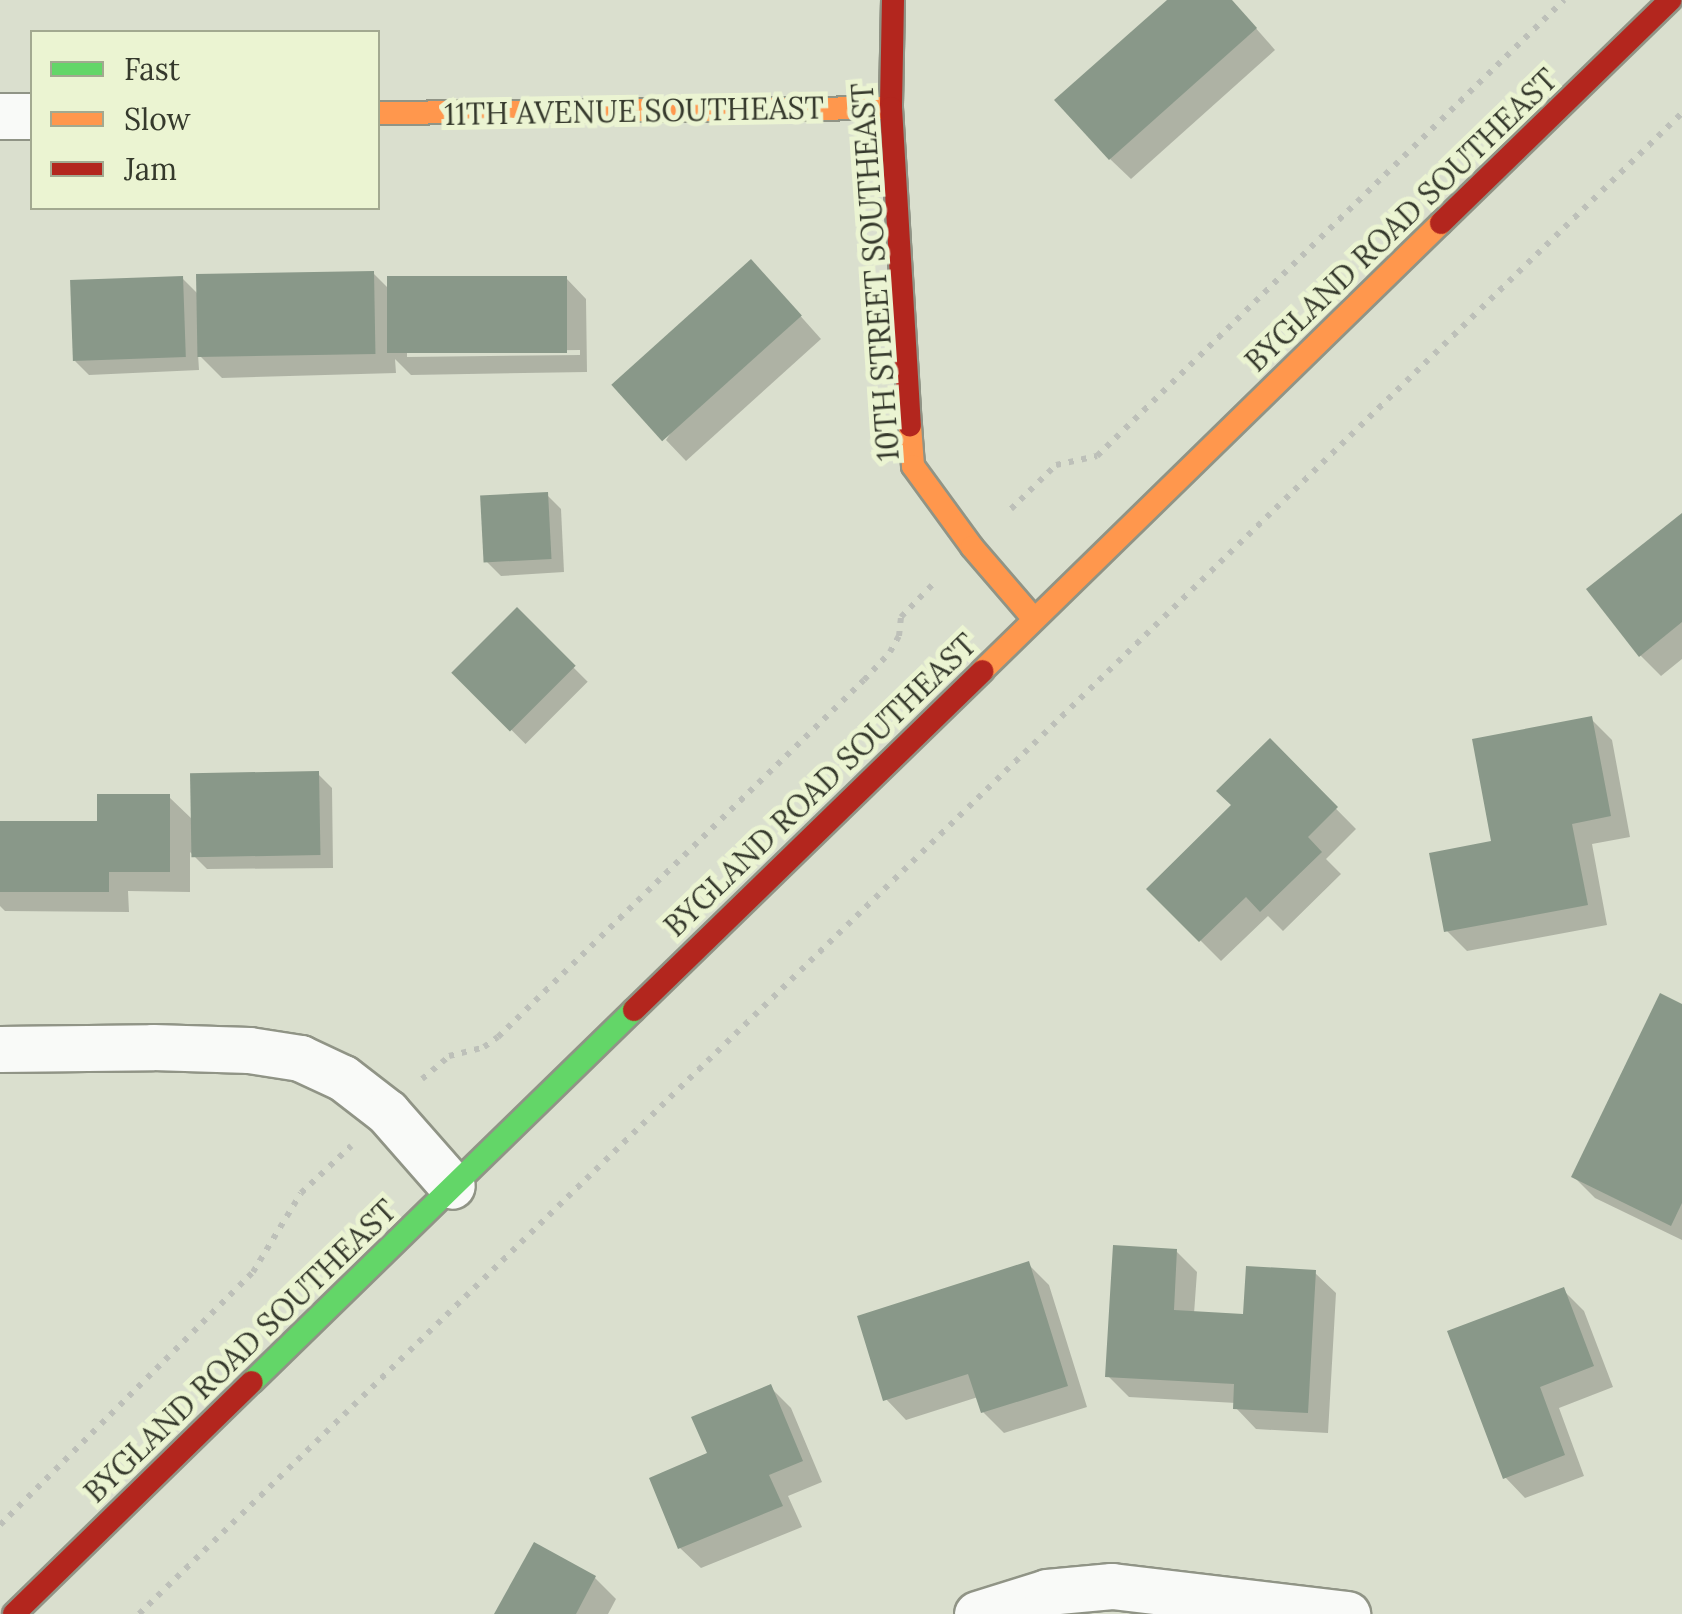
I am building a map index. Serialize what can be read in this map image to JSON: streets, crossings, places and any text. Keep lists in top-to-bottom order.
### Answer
{
  "streets": {
    "street": ["11TH AVENUE SOUTHEAST", "BYGLAND ROAD SOUTHEAST", "10TH STREET SOUTHEAST"]
  },
  "crossings": [
    ["11TH AVENUE SOUTHEAST", "10TH STREET SOUTHEAST"],
    ["BYGLAND ROAD SOUTHEAST", "10TH STREET SOUTHEAST"]
  ],
  "legend": ["Fast", "Slow", "Jam"]
}
